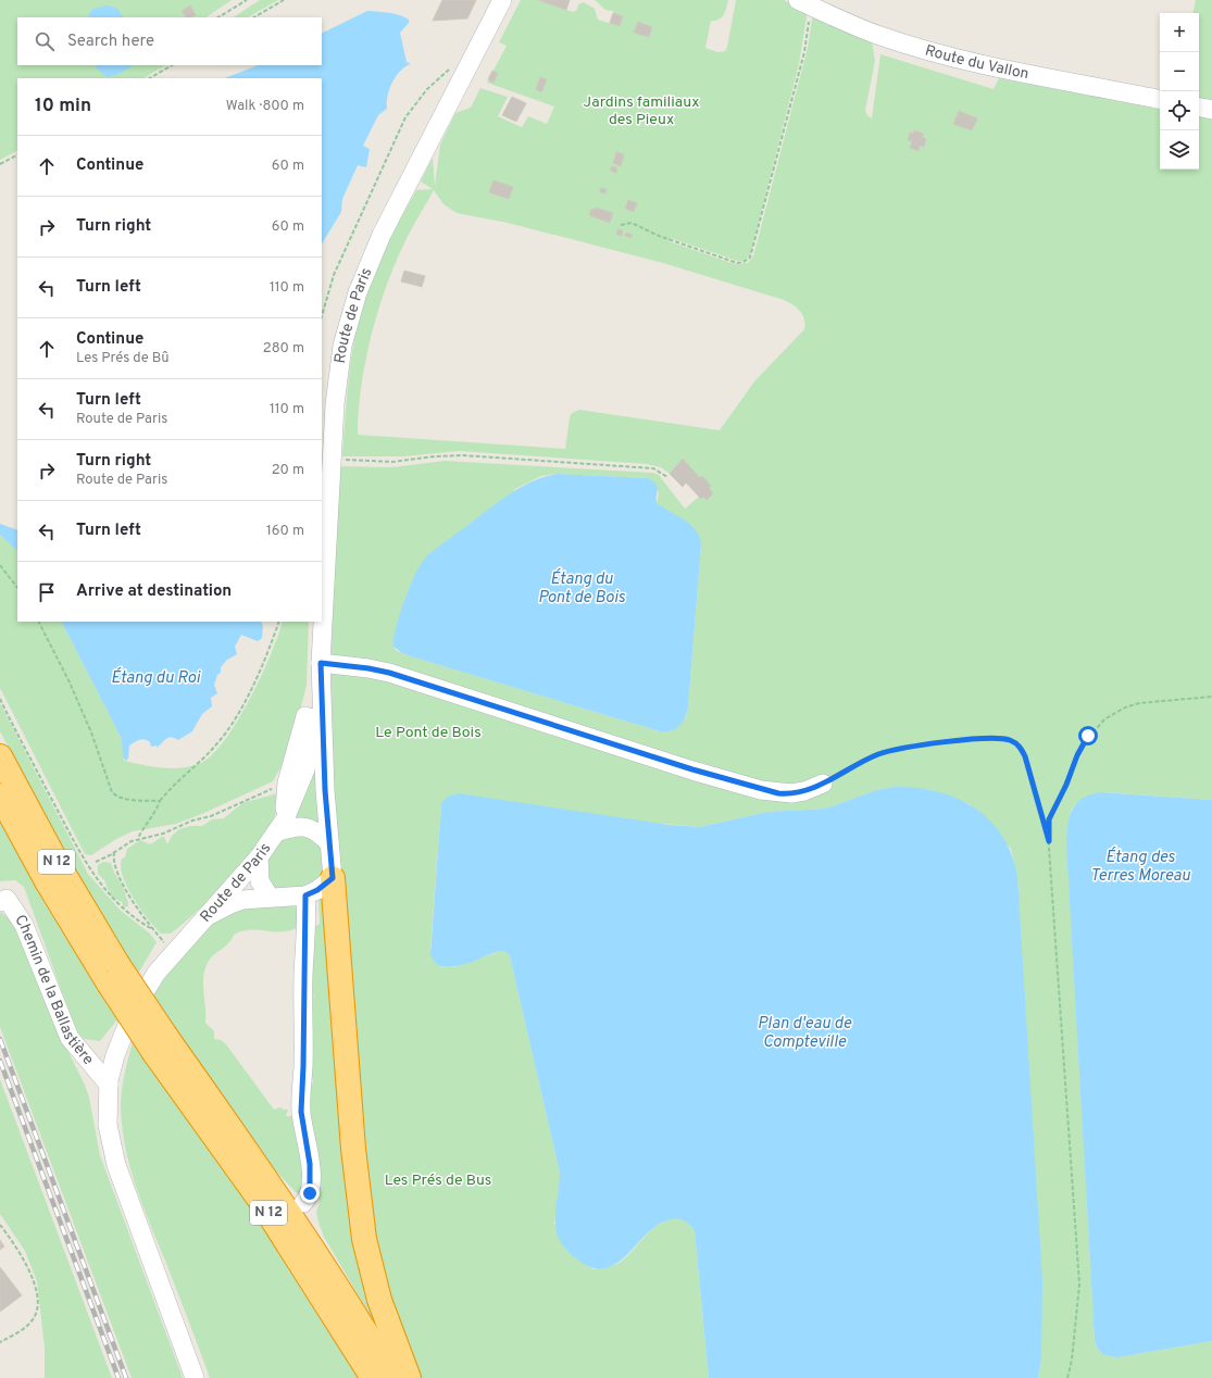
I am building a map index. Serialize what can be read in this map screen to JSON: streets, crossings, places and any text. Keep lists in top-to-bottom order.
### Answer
{
  "streets": {
    "highway": ["N 12"],
    "street": ["Route du Vallon", "Route de Paris", "Chemin de la Ballastière"]
  },
  "water": [
    "Étang du Pont de Bois",
    "Étang du Roi",
    "Étang des Terres Moreau",
    "Plan d'eau de Compteville"
  ],
  "parks": ["Jardins familiaux des Pieux", "Le Pont de Bois", "Les Prés de Bus"],
  "page": {
    "map_buttons": ["+", "−"],
    "search": "Search here",
    "heading": ["10 min", "Walk · 800 m"],
    "list": [
      ["Continue", "60 m"],
      ["Turn right", "60 m"],
      ["Turn left", "110 m"],
      ["Continue", "Les Prés de Bû", "280 m"],
      ["Turn left", "Route de Paris", "110 m"],
      ["Turn right", "Route de Paris", "20 m"],
      ["Turn left", "160 m"],
      "Arrive at destination"
    ]
  }
}
